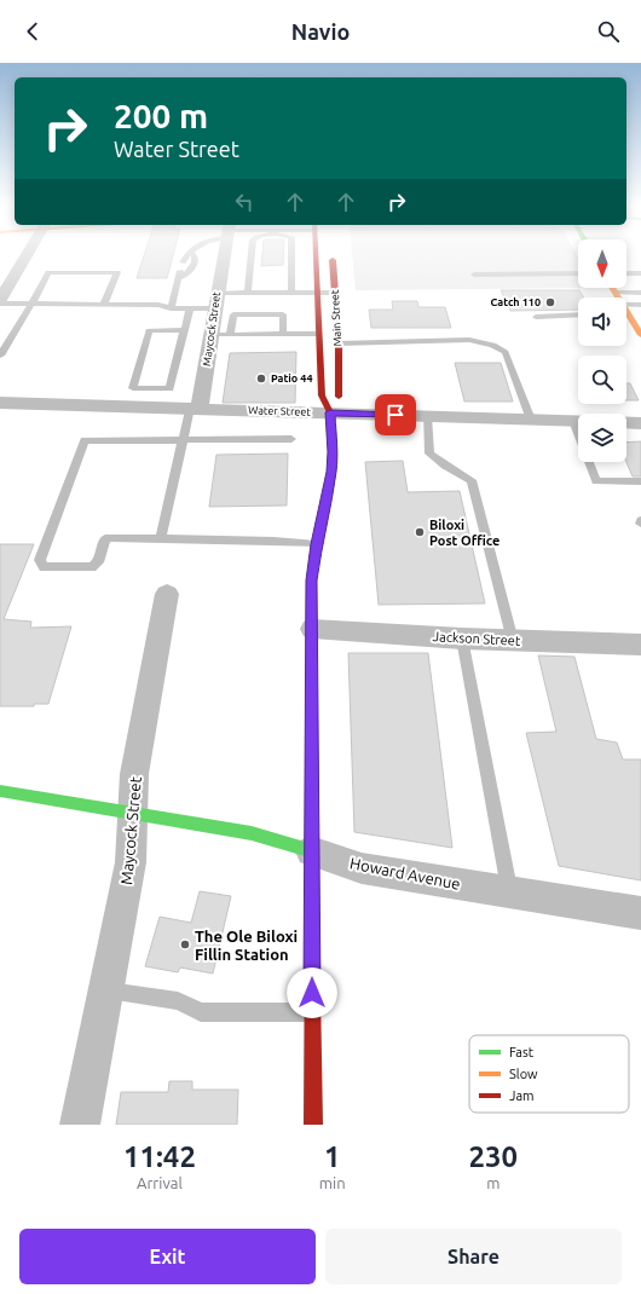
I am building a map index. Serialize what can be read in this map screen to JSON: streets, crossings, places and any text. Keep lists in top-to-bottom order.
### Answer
{
  "streets": {
    "street": [
      "Main Street",
      "Maycock Street",
      "Water Street",
      "Jackson Street",
      "Howard Avenue"
    ]
  },
  "crossings": [
    ["Main Street", "Water Street"],
    ["Main Street", "Jackson Street"],
    ["Main Street", "Howard Avenue"],
    ["Maycock Street", "Water Street"],
    ["Maycock Street", "Howard Avenue"]
  ],
  "places": [
    "Catch 110",
    "Patio 44",
    "Biloxi Post Office",
    "The Ole Biloxi Fillin Station"
  ],
  "legend": ["Fast", "Slow", "Jam"],
  "north": "bottom",
  "page": {
    "header": "Navio",
    "turn": ["200 m", "Water Street"],
    "eta": [
      "11:42",
      "Arrival",
      "1",
      "min",
      "230",
      "m"
    ],
    "buttons": ["Exit", "Share"]
  }
}
